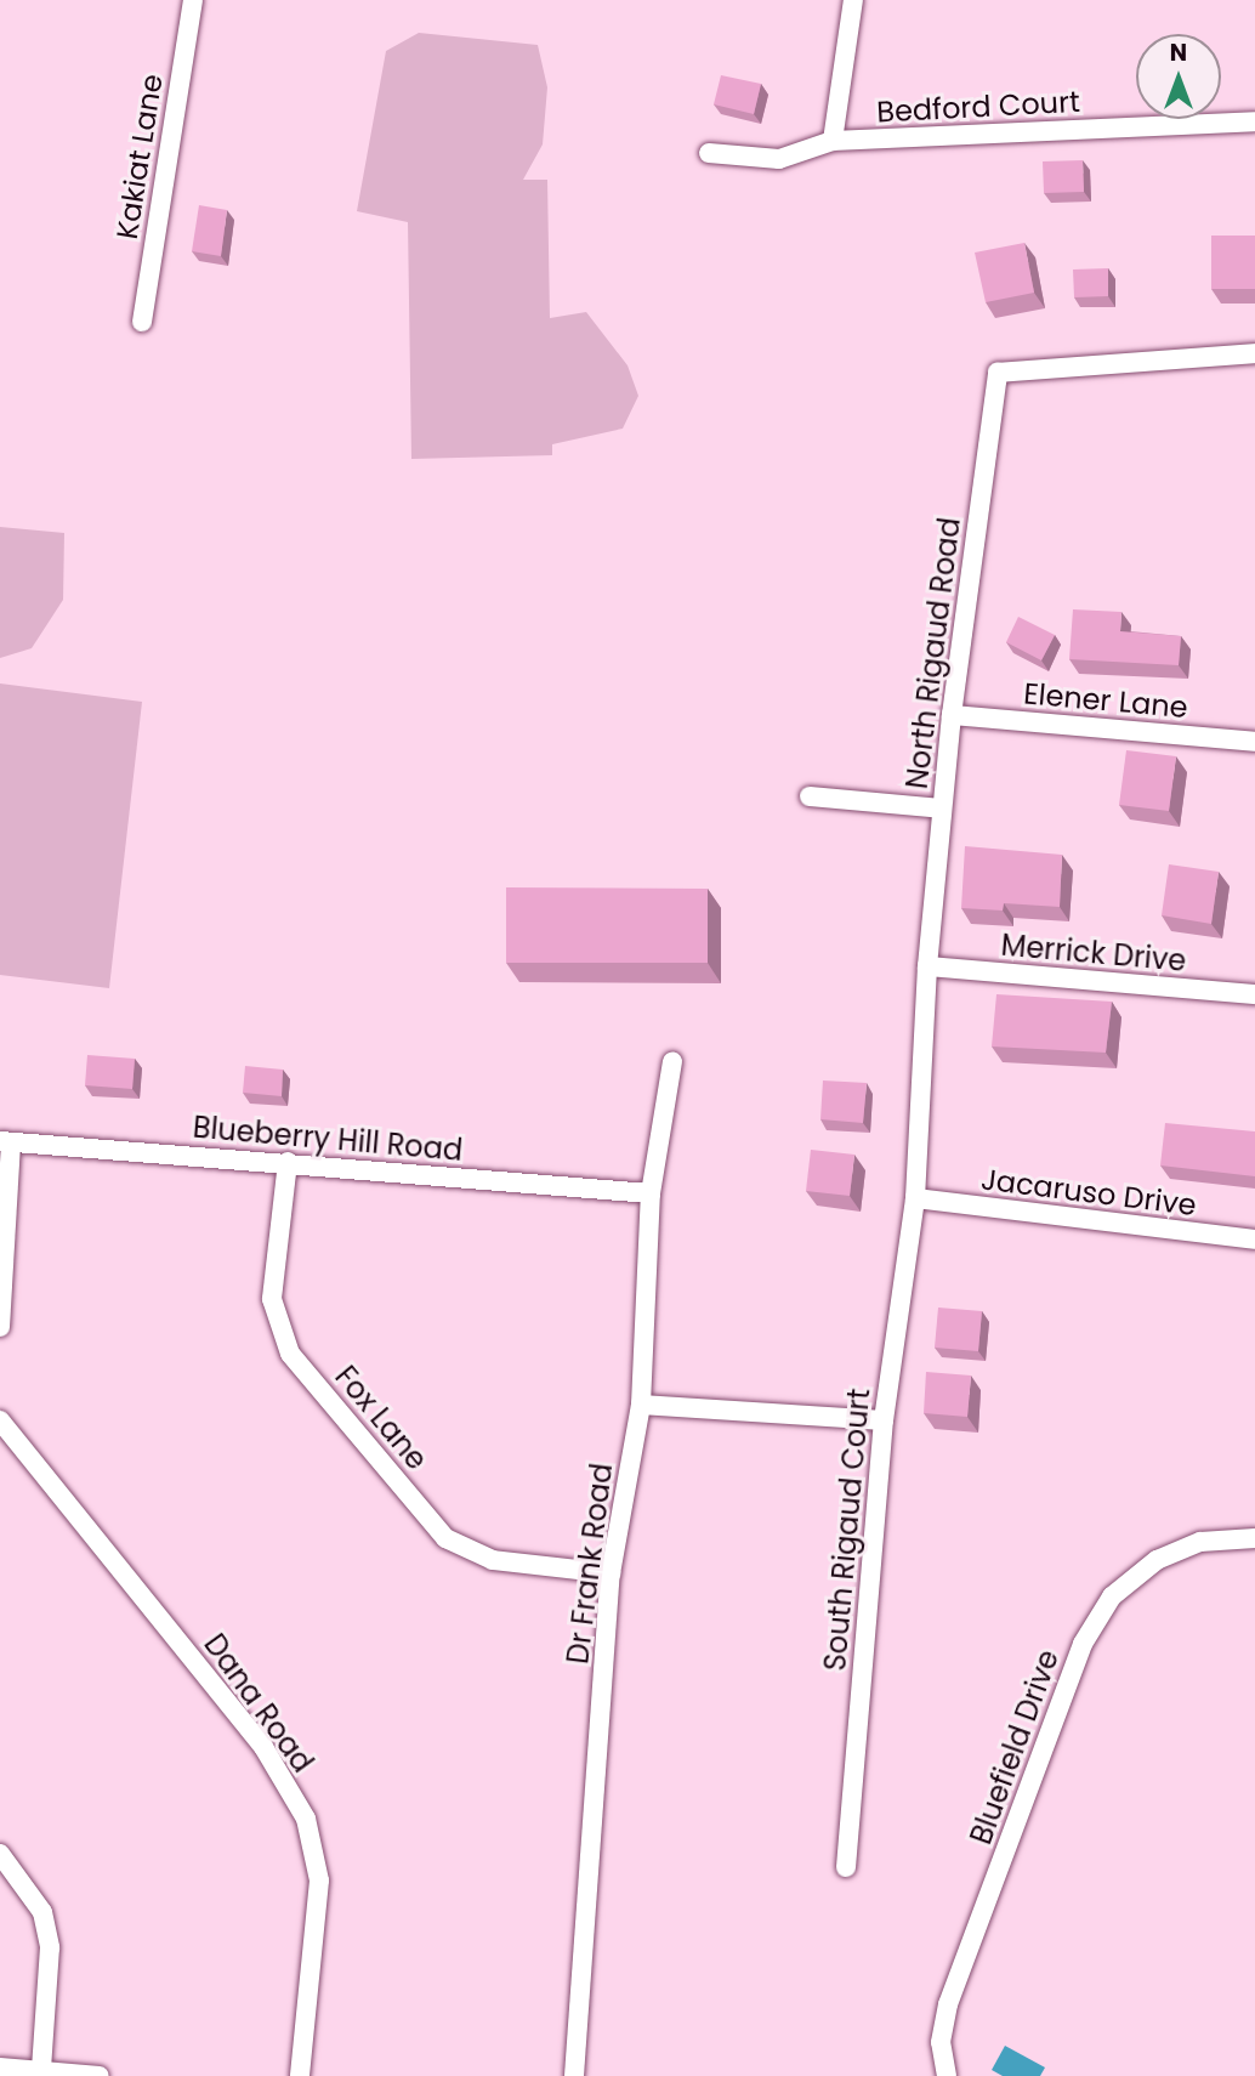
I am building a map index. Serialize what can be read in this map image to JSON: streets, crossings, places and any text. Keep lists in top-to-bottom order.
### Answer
{
  "streets": {
    "street": [
      "Bedford Court",
      "Kakiat Lane",
      "North Rigaud Road",
      "Elener Lane",
      "Merrick Drive",
      "Blueberry Hill Road",
      "Jacaruso Drive",
      "Fox Lane",
      "South Rigaud Court",
      "Dr Frank Road",
      "Dana Road",
      "Bluefield Drive"
    ]
  },
  "crossings": [
    ["North Rigaud Road", "Elener Lane"],
    ["North Rigaud Road", "Merrick Drive"],
    ["North Rigaud Road", "Jacaruso Drive"],
    ["North Rigaud Road", "South Rigaud Court"],
    ["Blueberry Hill Road", "Fox Lane"],
    ["Blueberry Hill Road", "Dr Frank Road"],
    ["Jacaruso Drive", "South Rigaud Court"],
    ["Fox Lane", "Dr Frank Road"]
  ],
  "north": "top"
}
